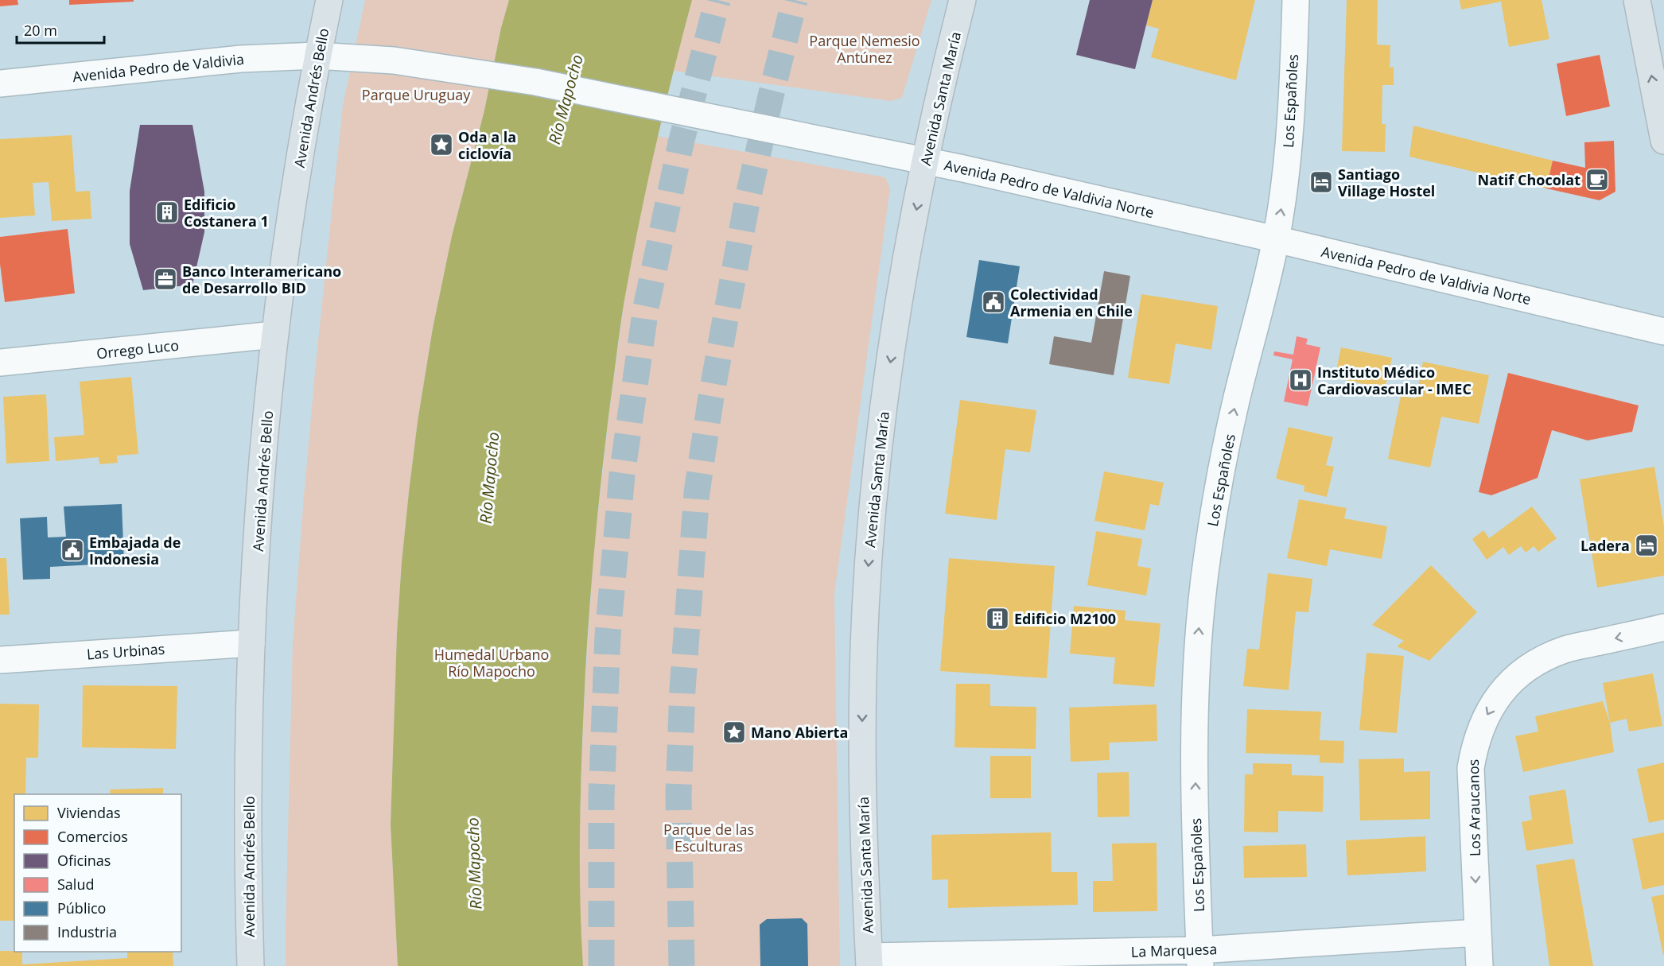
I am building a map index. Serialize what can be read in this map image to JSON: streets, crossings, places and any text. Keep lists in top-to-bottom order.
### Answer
{
  "streets": {
    "main road": ["Avenida Andrés Bello", "Avenida Santa María"],
    "street": [
      "Avenida Pedro de Valdivia",
      "Los Españoles",
      "Avenida Pedro de Valdivia Norte",
      "Orrego Luco",
      "Las Urbinas",
      "Los Araucanos",
      "La Marquesa"
    ]
  },
  "crossings": [
    ["Avenida Pedro de Valdivia", "Avenida Andrés Bello"],
    ["Avenida Pedro de Valdivia", "Avenida Pedro de Valdivia Norte"],
    ["Avenida Andrés Bello", "Avenida Pedro de Valdivia Norte"],
    ["Avenida Andrés Bello", "Orrego Luco"],
    ["Avenida Andrés Bello", "Las Urbinas"],
    ["Avenida Santa María", "Avenida Pedro de Valdivia Norte"],
    ["Avenida Santa María", "La Marquesa"],
    ["Los Españoles", "Avenida Pedro de Valdivia Norte"],
    ["Los Españoles", "La Marquesa"],
    ["Los Araucanos", "La Marquesa"]
  ],
  "one_way": ["Avenida Santa María", "Los Españoles", "Los Araucanos"],
  "water": ["Río Mapocho"],
  "parks": [
    "Parque Nemesio Antúnez",
    "Parque Uruguay",
    "Humedal Urbano Río Mapocho",
    "Parque de las Esculturas"
  ],
  "places": {
    "place": ["Oda a la ciclovía", "Mano Abierta"],
    "cafe": ["Natif Chocolat"],
    "hotel": ["Santiago Village Hostel", "Ladera"],
    "building": ["Edificio Costanera 1", "Edificio M2100"],
    "office": ["Banco Interamericano de Desarrollo BID"],
    "public building": ["Colectividad Armenia en Chile", "Embajada de Indonesia"],
    "hospital": ["Instituto Médico Cardiovascular - IMEC"]
  },
  "legend": [
    "Viviendas",
    "Comercios",
    "Oficinas",
    "Salud",
    "Público",
    "Industria"
  ],
  "scale_bar": "20 m"
}
